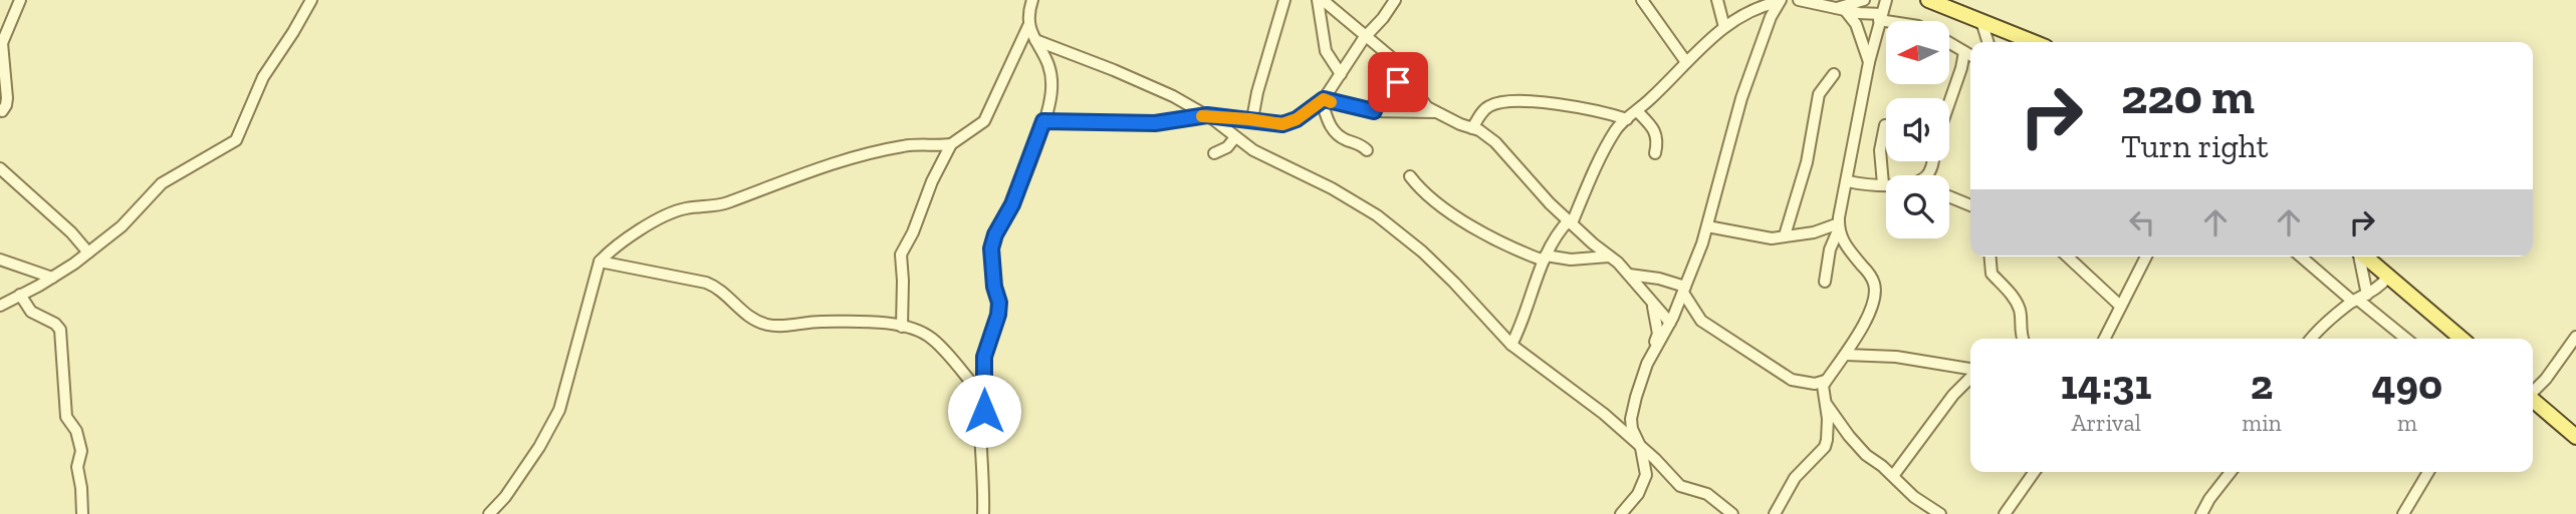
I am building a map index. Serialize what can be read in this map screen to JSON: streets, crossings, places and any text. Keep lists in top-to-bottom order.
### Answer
{
  "north": "left",
  "page": {
    "turn": ["220 m", "Turn right"],
    "eta": [
      "14:31",
      "Arrival",
      "2",
      "min",
      "490",
      "m"
    ]
  }
}
